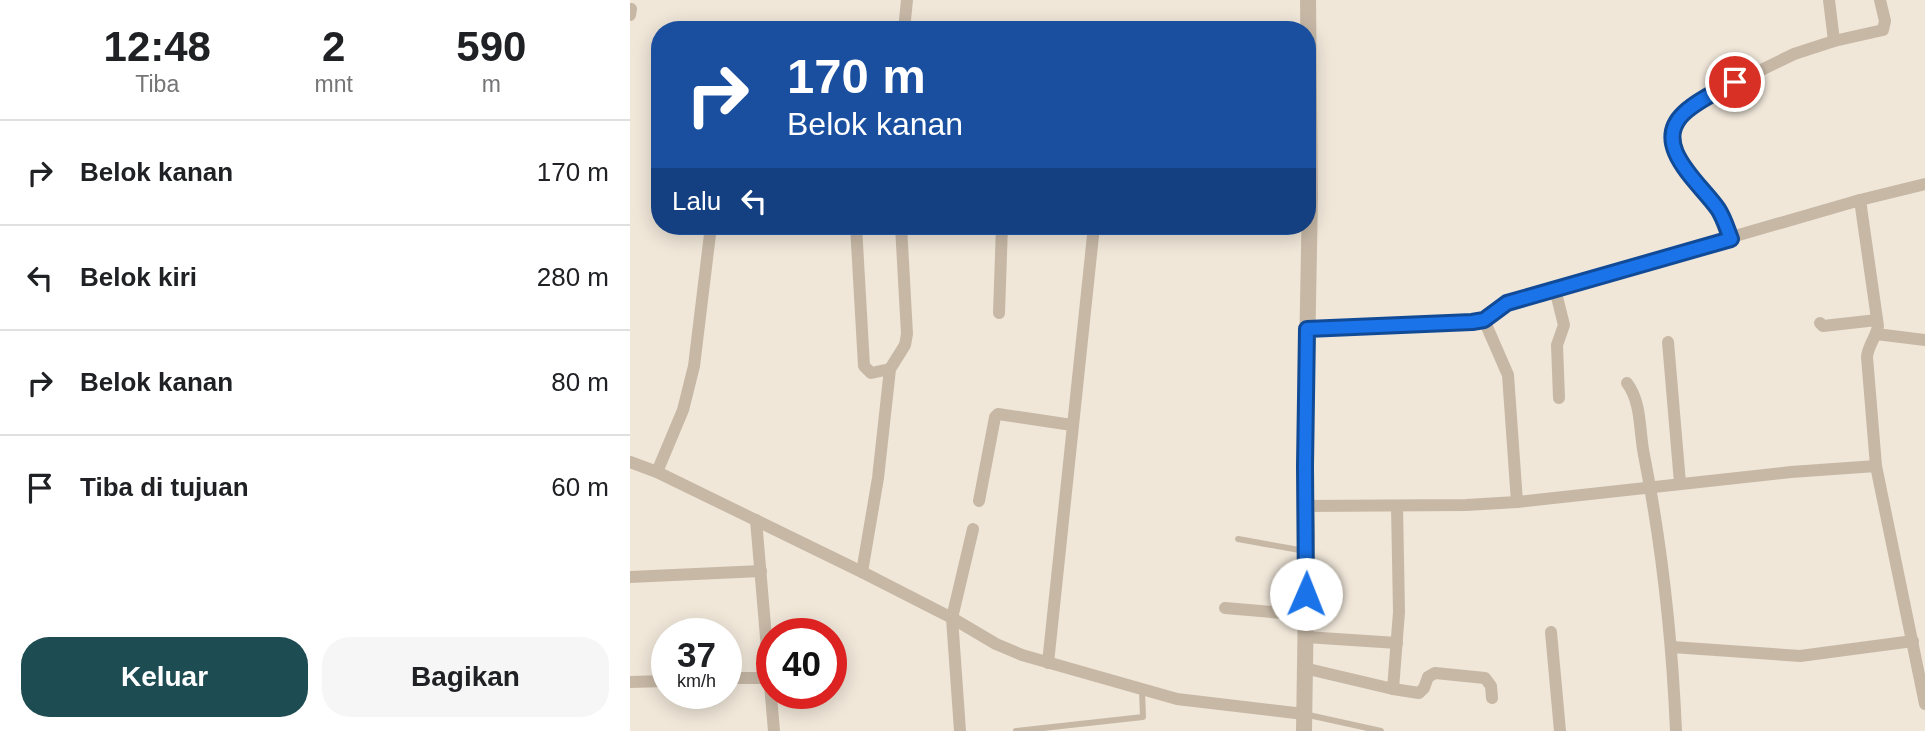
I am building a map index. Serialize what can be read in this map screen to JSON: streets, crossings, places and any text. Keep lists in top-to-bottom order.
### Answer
{
  "page": {
    "eta": [
      "12:48",
      "Tiba",
      "2",
      "mnt",
      "590",
      "m"
    ],
    "turn": ["170 m", "Belok kanan"],
    "list": [
      {
        "name": "Belok kanan",
        "value": "170 m"
      },
      {
        "name": "Belok kiri",
        "value": "280 m"
      },
      {
        "name": "Belok kanan",
        "value": "80 m"
      },
      {
        "name": "Tiba di tujuan",
        "value": "60 m"
      }
    ],
    "then": "Lalu",
    "speed": "37 km/h",
    "limit": "40",
    "buttons": ["Keluar", "Bagikan"]
  }
}
